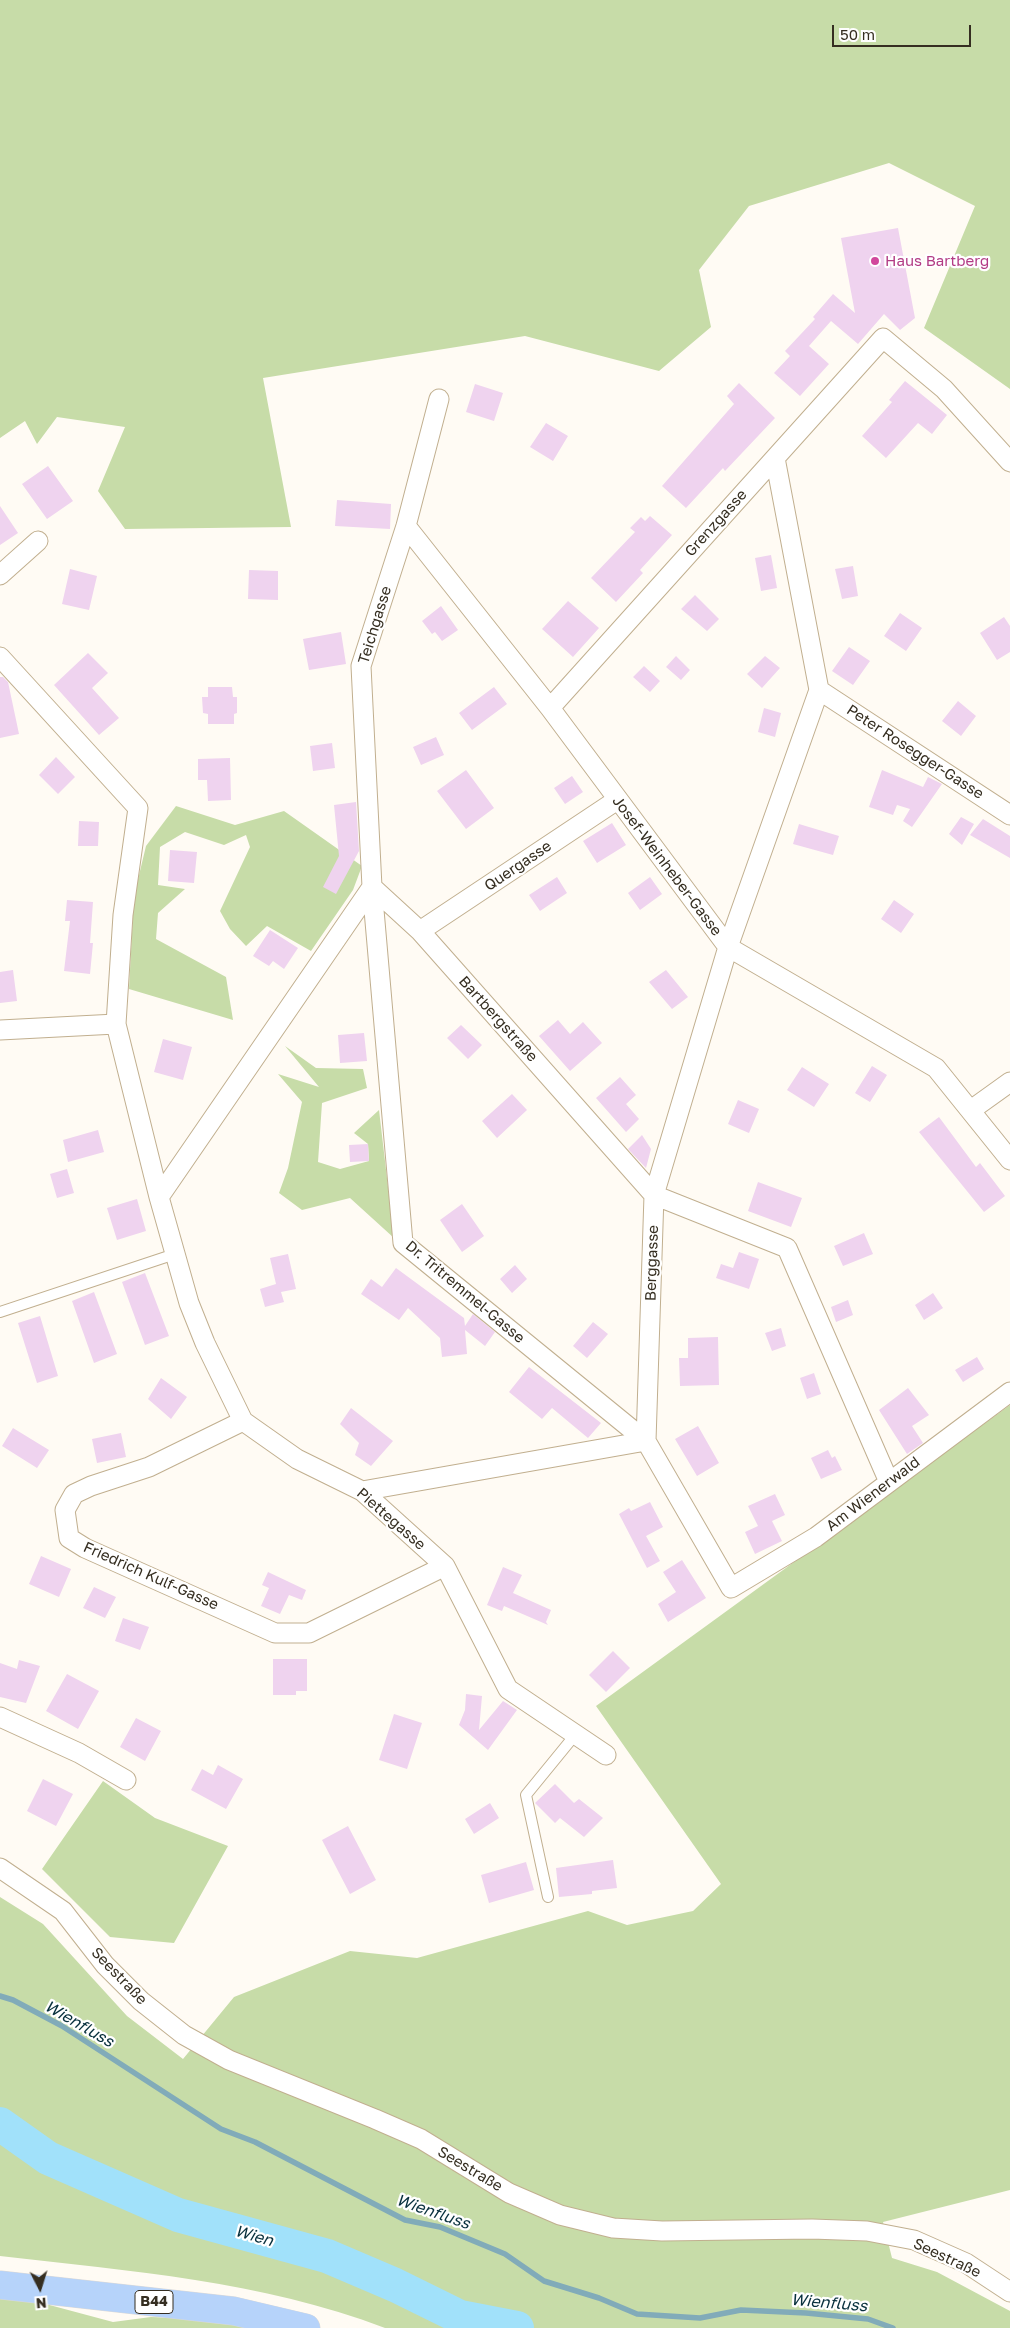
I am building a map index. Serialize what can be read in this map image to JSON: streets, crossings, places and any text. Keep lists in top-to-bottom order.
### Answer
{
  "streets": {
    "main road": ["B44"],
    "street": [
      "Grenzgasse",
      "Teichgasse",
      "Peter Rosegger-Gasse",
      "Quergasse",
      "Josef-Weinheber-Gasse",
      "Bartbergstraße",
      "Berggasse",
      "Dr. Tritremmel-Gasse",
      "Am Wienerwald",
      "Piettegasse",
      "Friedrich Kulf-Gasse",
      "Seestraße"
    ]
  },
  "crossings": [
    ["Grenzgasse", "Josef-Weinheber-Gasse"],
    ["Teichgasse", "Josef-Weinheber-Gasse"],
    ["Teichgasse", "Bartbergstraße"],
    ["Teichgasse", "Dr. Tritremmel-Gasse"],
    ["Peter Rosegger-Gasse", "Josef-Weinheber-Gasse"],
    ["Quergasse", "Josef-Weinheber-Gasse"],
    ["Quergasse", "Bartbergstraße"],
    ["Bartbergstraße", "Berggasse"],
    ["Bartbergstraße", "Dr. Tritremmel-Gasse"],
    ["Berggasse", "Dr. Tritremmel-Gasse"],
    ["Dr. Tritremmel-Gasse", "Am Wienerwald"],
    ["Piettegasse", "Friedrich Kulf-Gasse"]
  ],
  "water": ["Wienfluss", "Wien"],
  "places": ["Haus Bartberg"],
  "scale_bar": "50 m",
  "north": "bottom"
}
